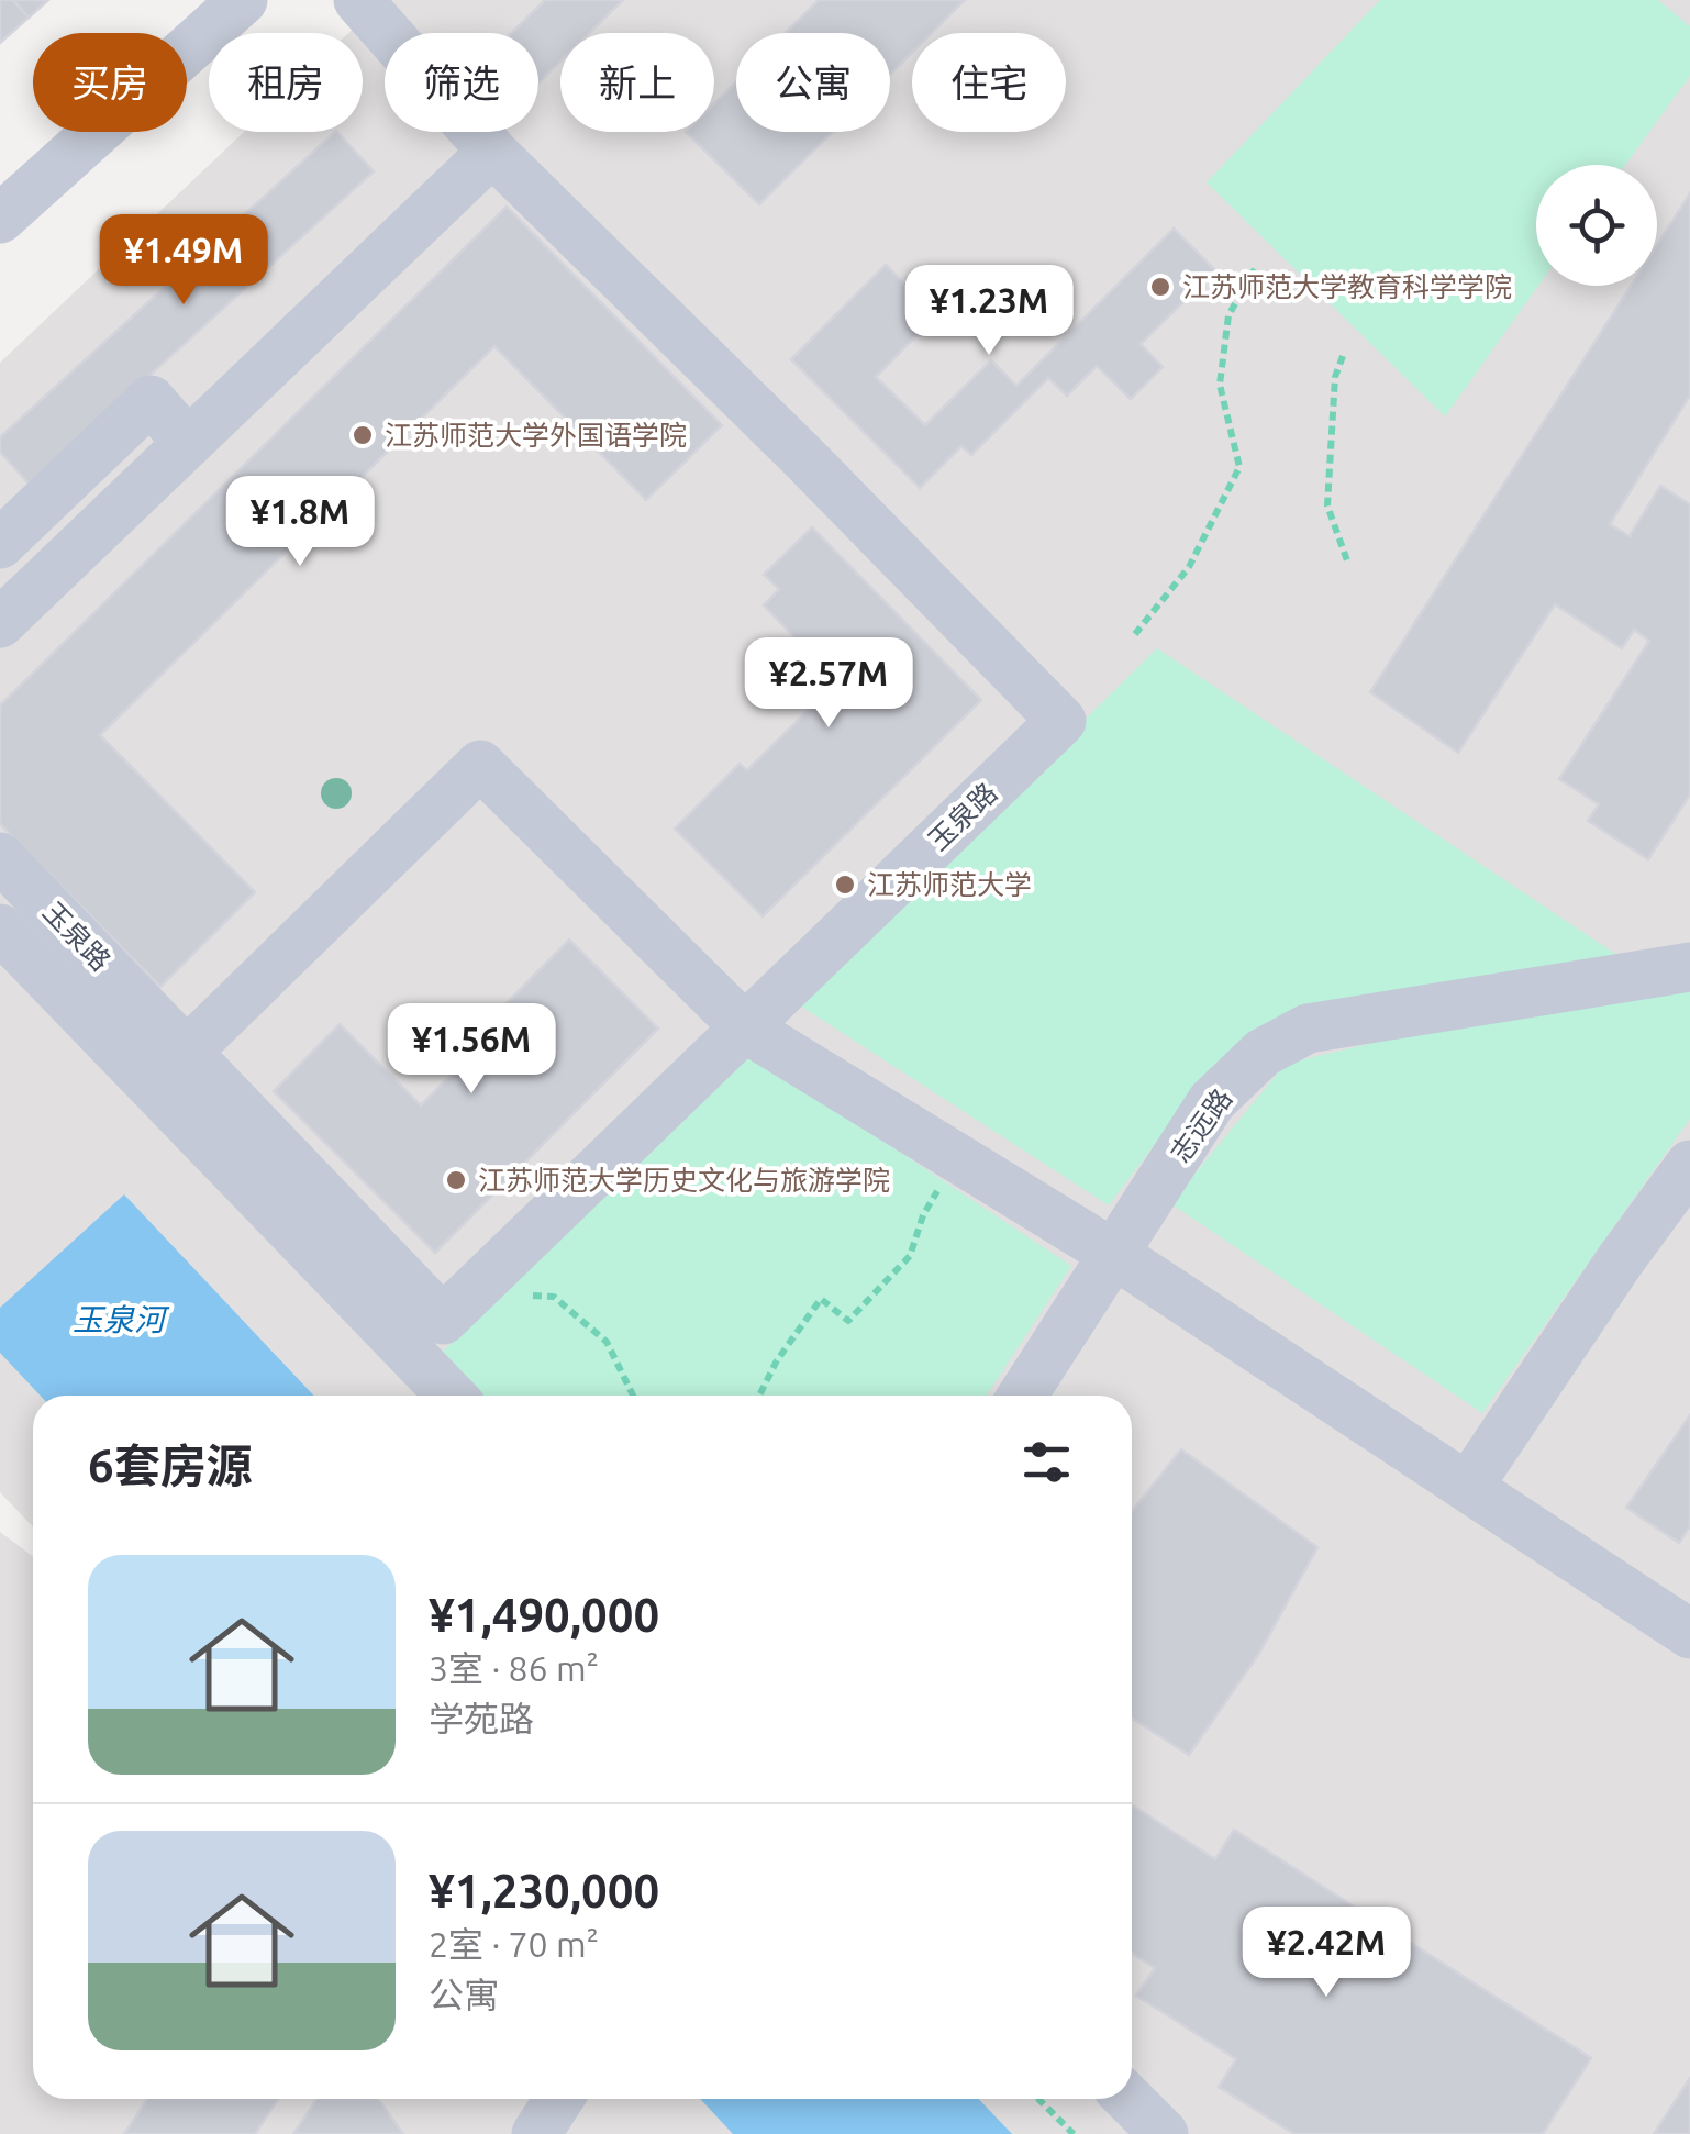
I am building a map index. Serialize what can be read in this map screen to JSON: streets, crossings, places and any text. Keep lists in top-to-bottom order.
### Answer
{
  "streets": {
    "street": ["玉泉路", "志远路"]
  },
  "water": ["玉泉河"],
  "places": [
    "江苏师范大学教育科学学院",
    "江苏师范大学外国语学院",
    "江苏师范大学",
    "江苏师范大学历史文化与旅游学院"
  ],
  "page": {
    "chip": [
      "买房",
      "租房",
      "筛选",
      "新上",
      "公寓",
      "住宅"
    ],
    "price": [
      "¥1.49M",
      "¥1.23M",
      "¥1.8M",
      "¥2.57M",
      "¥1.56M",
      "¥2.42M"
    ],
    "heading": "6套房源",
    "list": [
      {
        "name": "¥1,490,000",
        "note": "3室 · 86 m² · 学苑路"
      },
      {
        "name": "¥1,230,000",
        "note": "2室 · 70 m² · 公寓"
      }
    ]
  }
}
